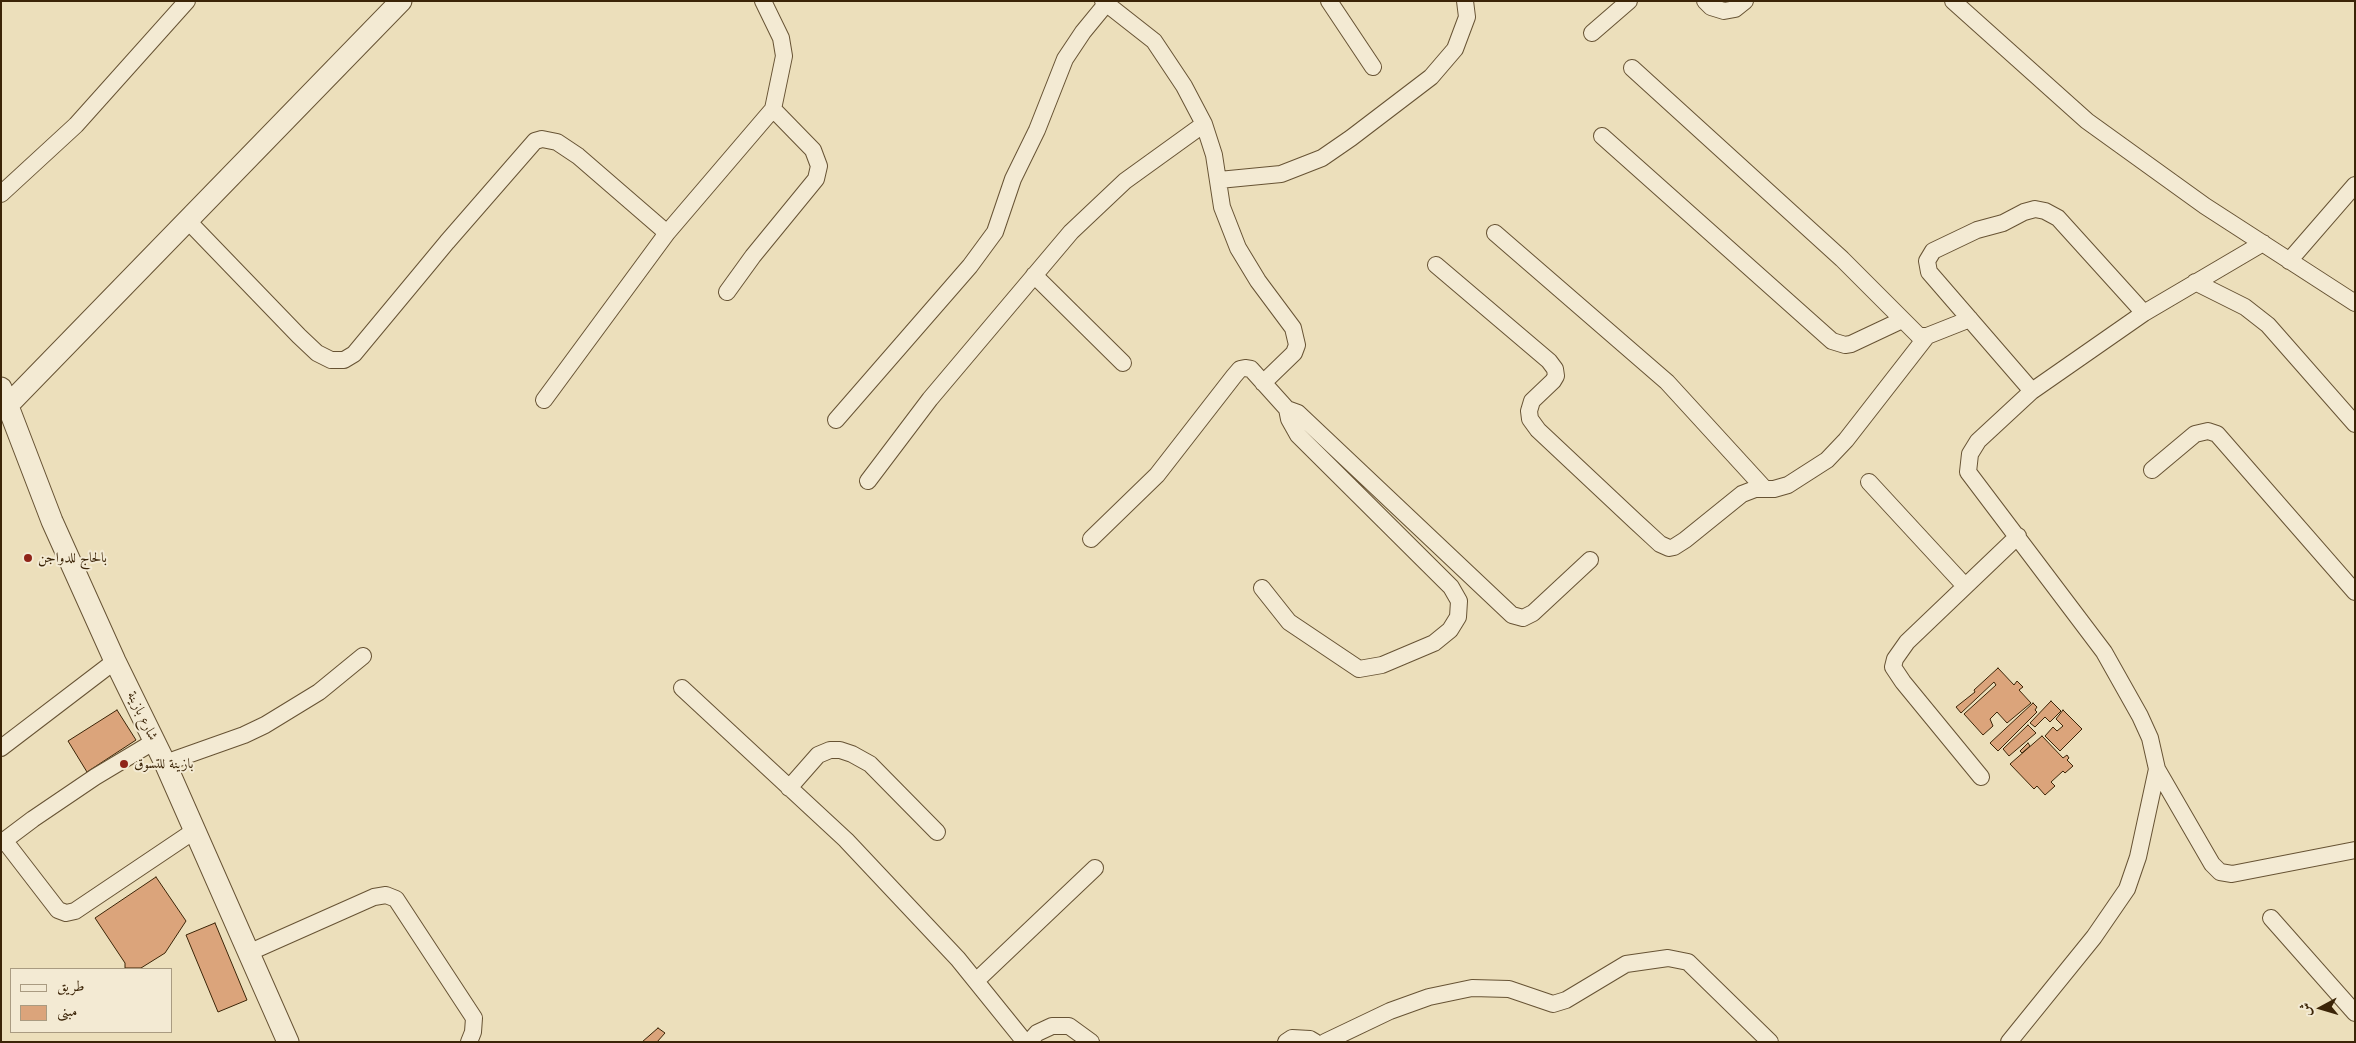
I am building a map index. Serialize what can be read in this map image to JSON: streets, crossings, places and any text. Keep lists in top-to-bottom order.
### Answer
{
  "streets": {
    "street": ["شارع بازينة"]
  },
  "places": ["بالحاج للدواجن", "بازينة للتسوق"],
  "legend": ["طريق", "مبنى"],
  "north": "left"
}
